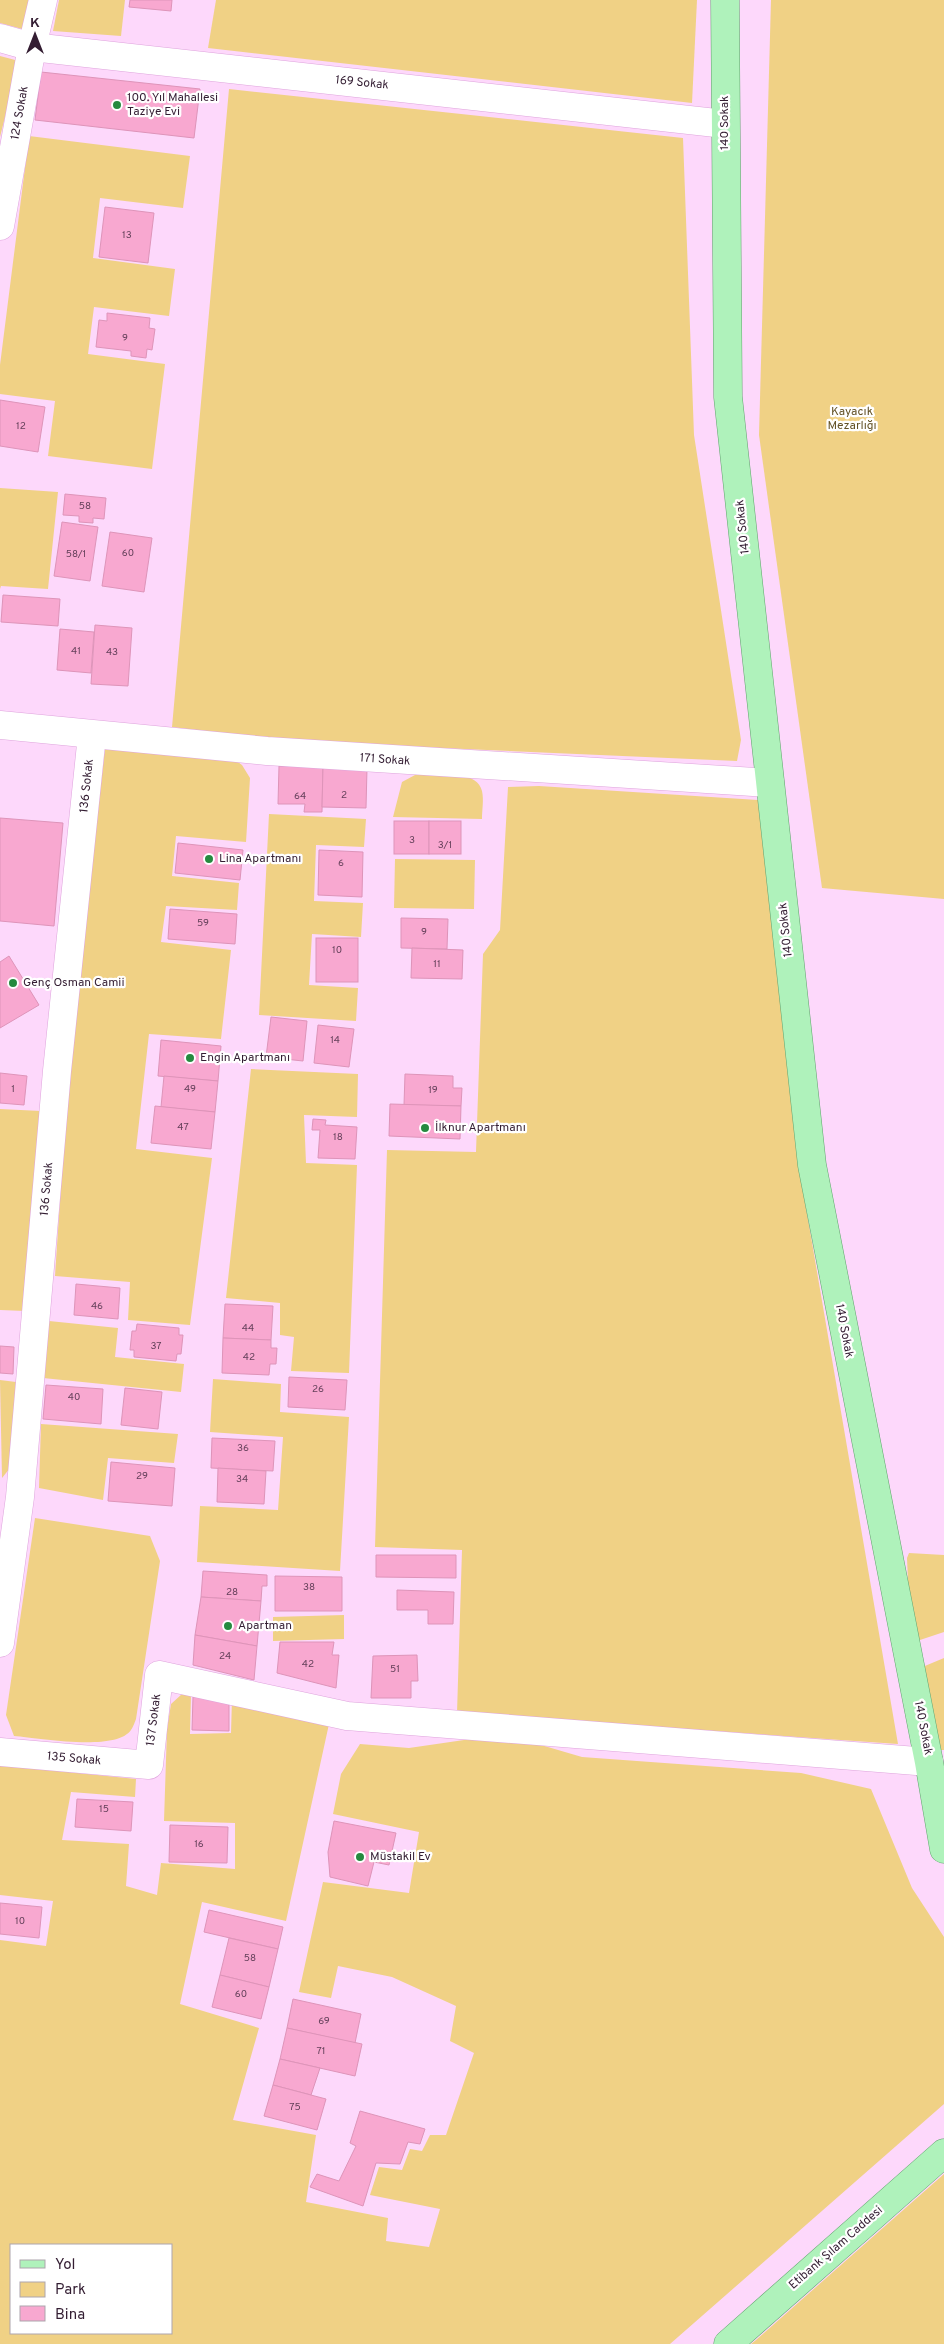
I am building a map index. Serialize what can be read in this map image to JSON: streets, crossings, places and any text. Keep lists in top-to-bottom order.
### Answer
{
  "streets": {
    "main road": ["140 Sokak", "Etibank Şılam Caddesi"],
    "street": [
      "169 Sokak",
      "124 Sokak",
      "171 Sokak",
      "136 Sokak",
      "137 Sokak",
      "135 Sokak"
    ]
  },
  "crossings": [
    ["169 Sokak", "124 Sokak"],
    ["169 Sokak", "140 Sokak"],
    ["140 Sokak", "171 Sokak"],
    ["140 Sokak", "137 Sokak"],
    ["171 Sokak", "136 Sokak"],
    ["137 Sokak", "135 Sokak"]
  ],
  "parks": ["Kayacık Mezarlığı"],
  "places": [
    "100. Yıl Mahallesi Taziye Evi",
    "Lina Apartmanı",
    "Genç Osman Camii",
    "Engin Apartmanı",
    "İlknur Apartmanı",
    "Apartman",
    "Müstakil Ev"
  ],
  "house_numbers": [
    "13",
    "9",
    "12",
    "58",
    "60",
    "58/1",
    "41",
    "43",
    "2",
    "64",
    "3",
    "3/1",
    "6",
    "59",
    "9",
    "10",
    "11",
    "14",
    "1",
    "49",
    "19",
    "47",
    "18",
    "46",
    "44",
    "37",
    "42",
    "26",
    "40",
    "36",
    "29",
    "34",
    "38",
    "28",
    "24",
    "42",
    "51",
    "15",
    "16",
    "10",
    "58",
    "60",
    "69",
    "71",
    "75"
  ],
  "legend": ["Yol", "Park", "Bina"],
  "north": "top"
}
